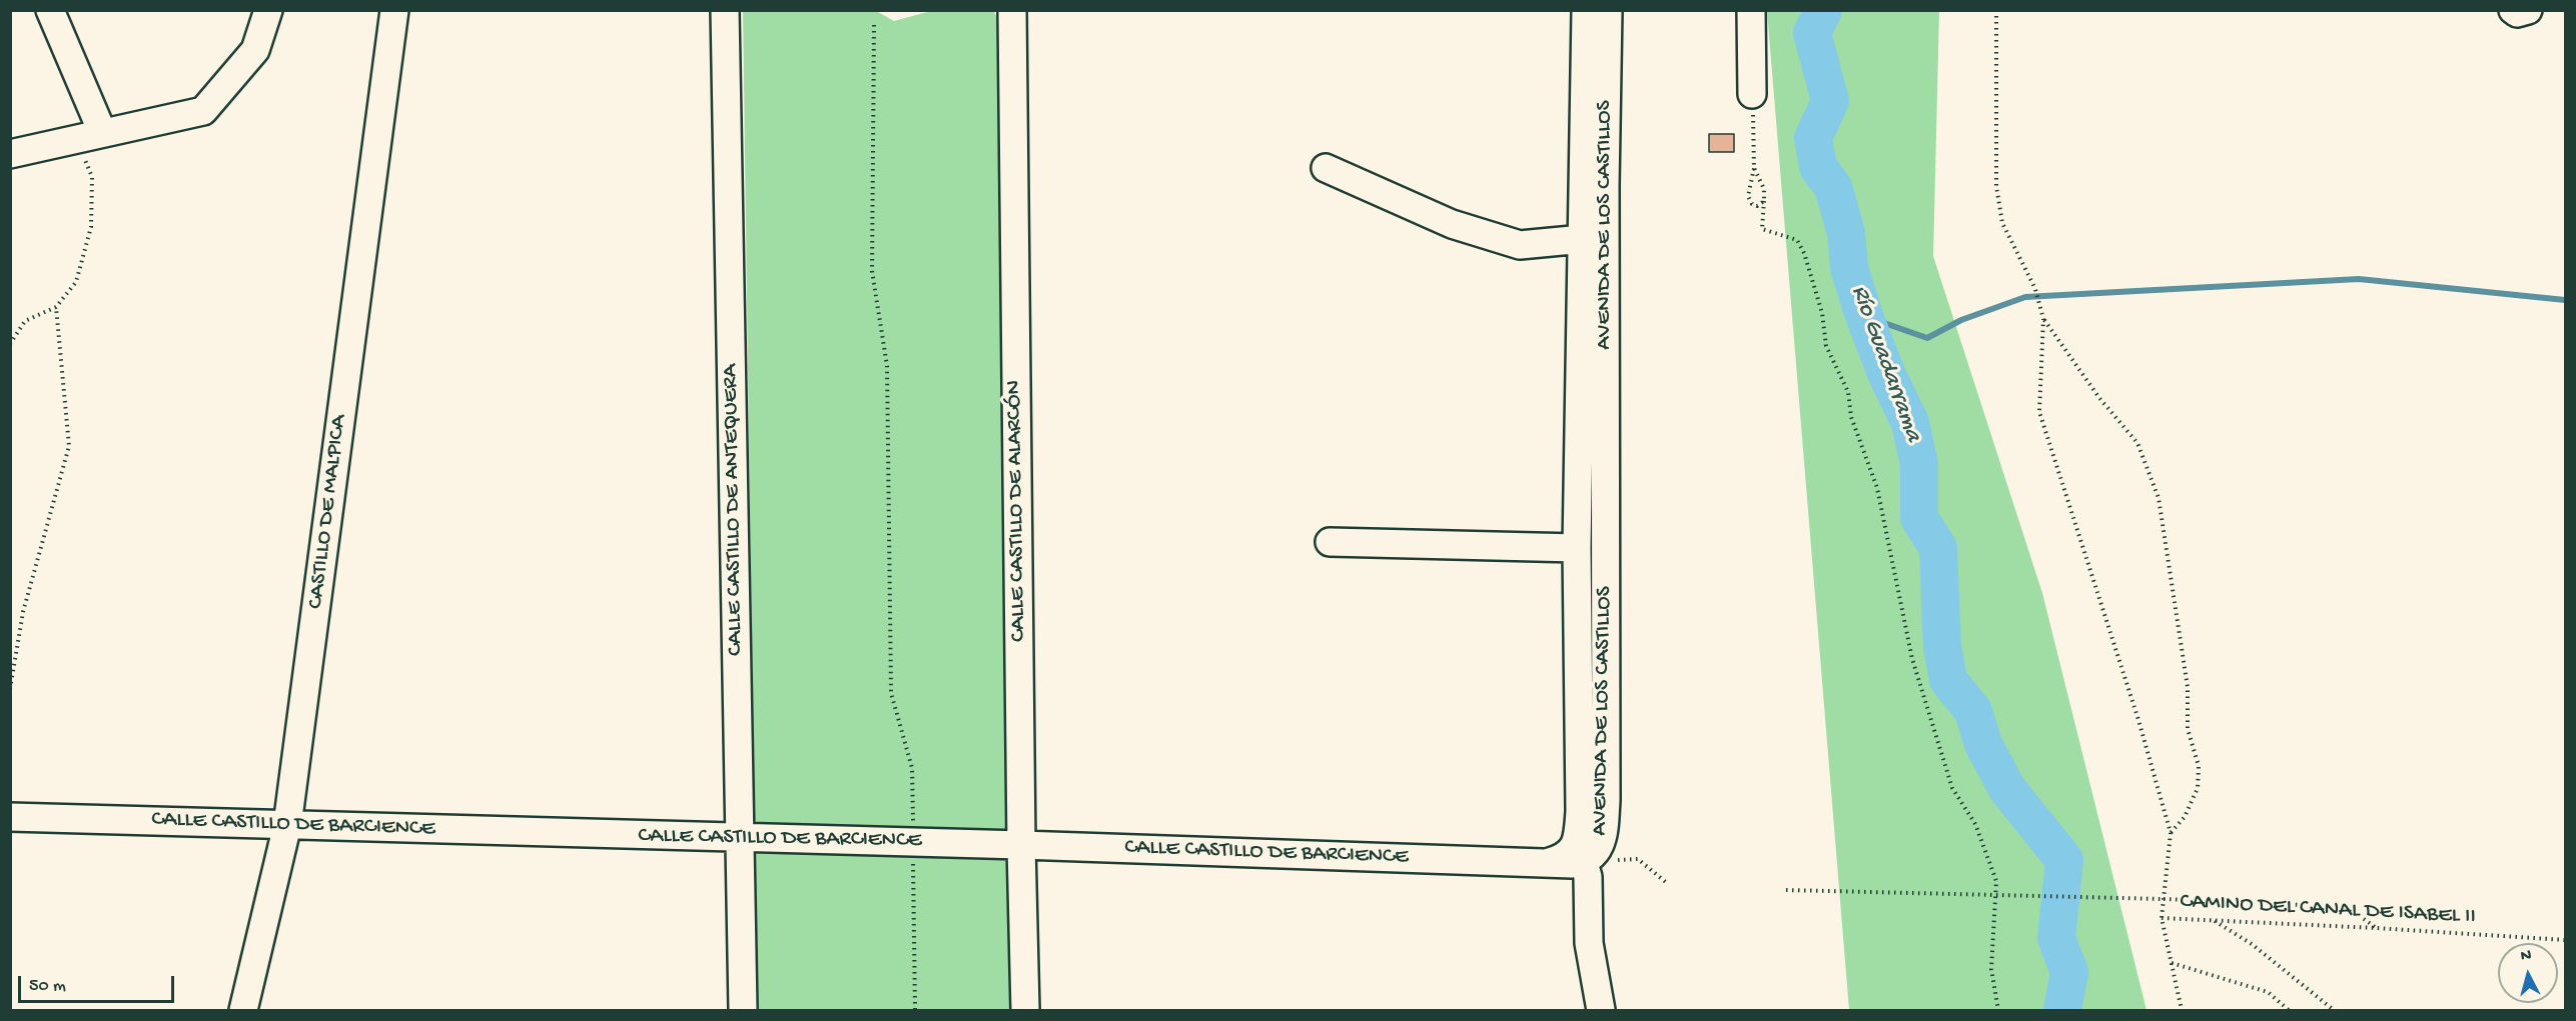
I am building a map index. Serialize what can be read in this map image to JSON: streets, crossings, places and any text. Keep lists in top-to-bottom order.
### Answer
{
  "streets": {
    "street": [
      "AVENIDA DE LOS CASTILLOS",
      "CALLE CASTILLO DE ANTEQUERA",
      "CALLE CASTILLO DE ALARCÓN",
      "CASTILLO DE MALPICA",
      "CALLE CASTILLO DE BARCIENCE"
    ],
    "path": ["CAMINO DEL CANAL DE ISABEL II"]
  },
  "crossings": [
    ["AVENIDA DE LOS CASTILLOS", "CALLE CASTILLO DE BARCIENCE"],
    ["CALLE CASTILLO DE ANTEQUERA", "CALLE CASTILLO DE BARCIENCE"],
    ["CALLE CASTILLO DE ALARCÓN", "CALLE CASTILLO DE BARCIENCE"],
    ["CASTILLO DE MALPICA", "CALLE CASTILLO DE BARCIENCE"]
  ],
  "water": ["Río Guadarrama"],
  "scale_bar": "50 m",
  "north": "top"
}
